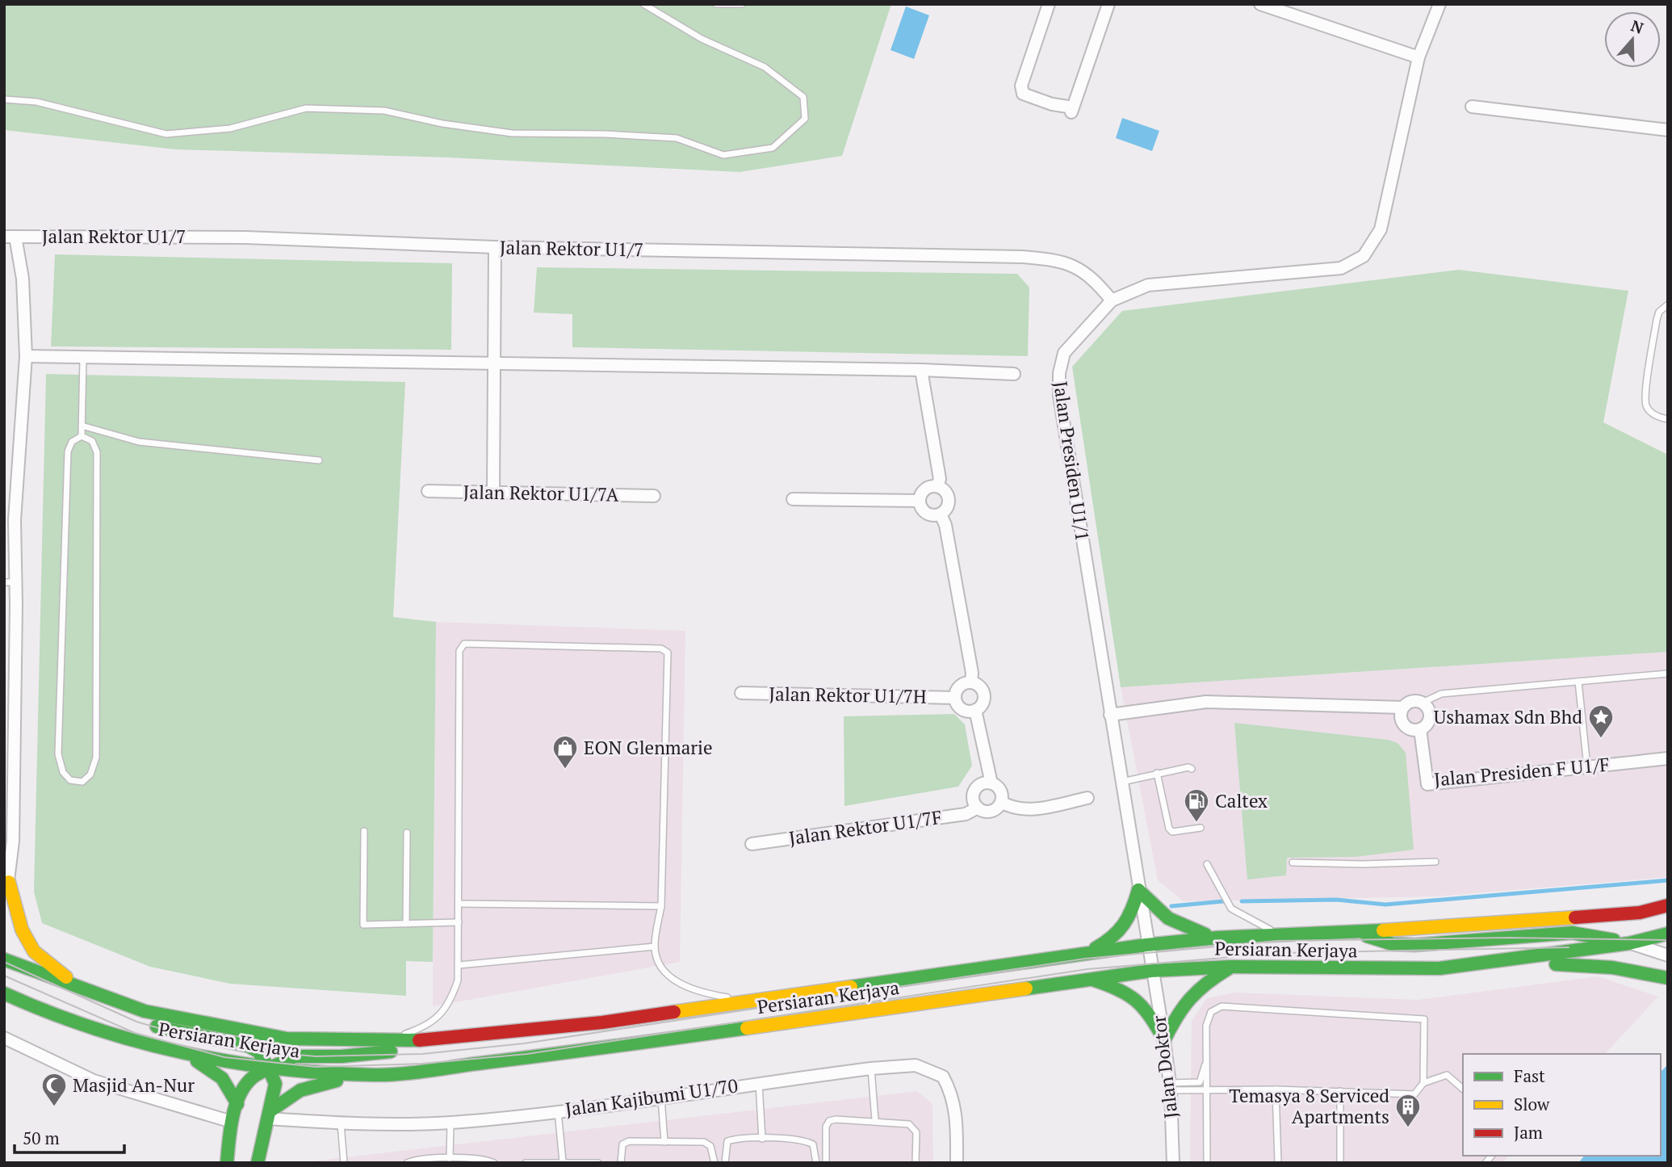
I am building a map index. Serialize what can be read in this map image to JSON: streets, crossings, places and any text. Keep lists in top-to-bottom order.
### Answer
{
  "streets": {
    "main road": ["Persiaran Kerjaya"],
    "street": [
      "Jalan Rektor U1/7",
      "Jalan Presiden U1/1",
      "Jalan Rektor U1/7A",
      "Jalan Rektor U1/7H",
      "Jalan Presiden F U1/F",
      "Jalan Rektor U1/7F",
      "Jalan Doktor",
      "Jalan Kajibumi U1/70"
    ]
  },
  "crossings": [
    ["Jalan Rektor U1/7", "Jalan Presiden U1/1"],
    ["Jalan Presiden U1/1", "Persiaran Kerjaya"],
    ["Jalan Presiden U1/1", "Jalan Doktor"],
    ["Persiaran Kerjaya", "Jalan Doktor"]
  ],
  "places": {
    "place": ["Ushamax Sdn Bhd"],
    "shop": ["EON Glenmarie"],
    "fuel station": ["Caltex"],
    "mosque": ["Masjid An-Nur"],
    "building": ["Temasya 8 Serviced Apartments"]
  },
  "legend": ["Fast", "Slow", "Jam"],
  "scale_bar": "50 m",
  "north": "top"
}
